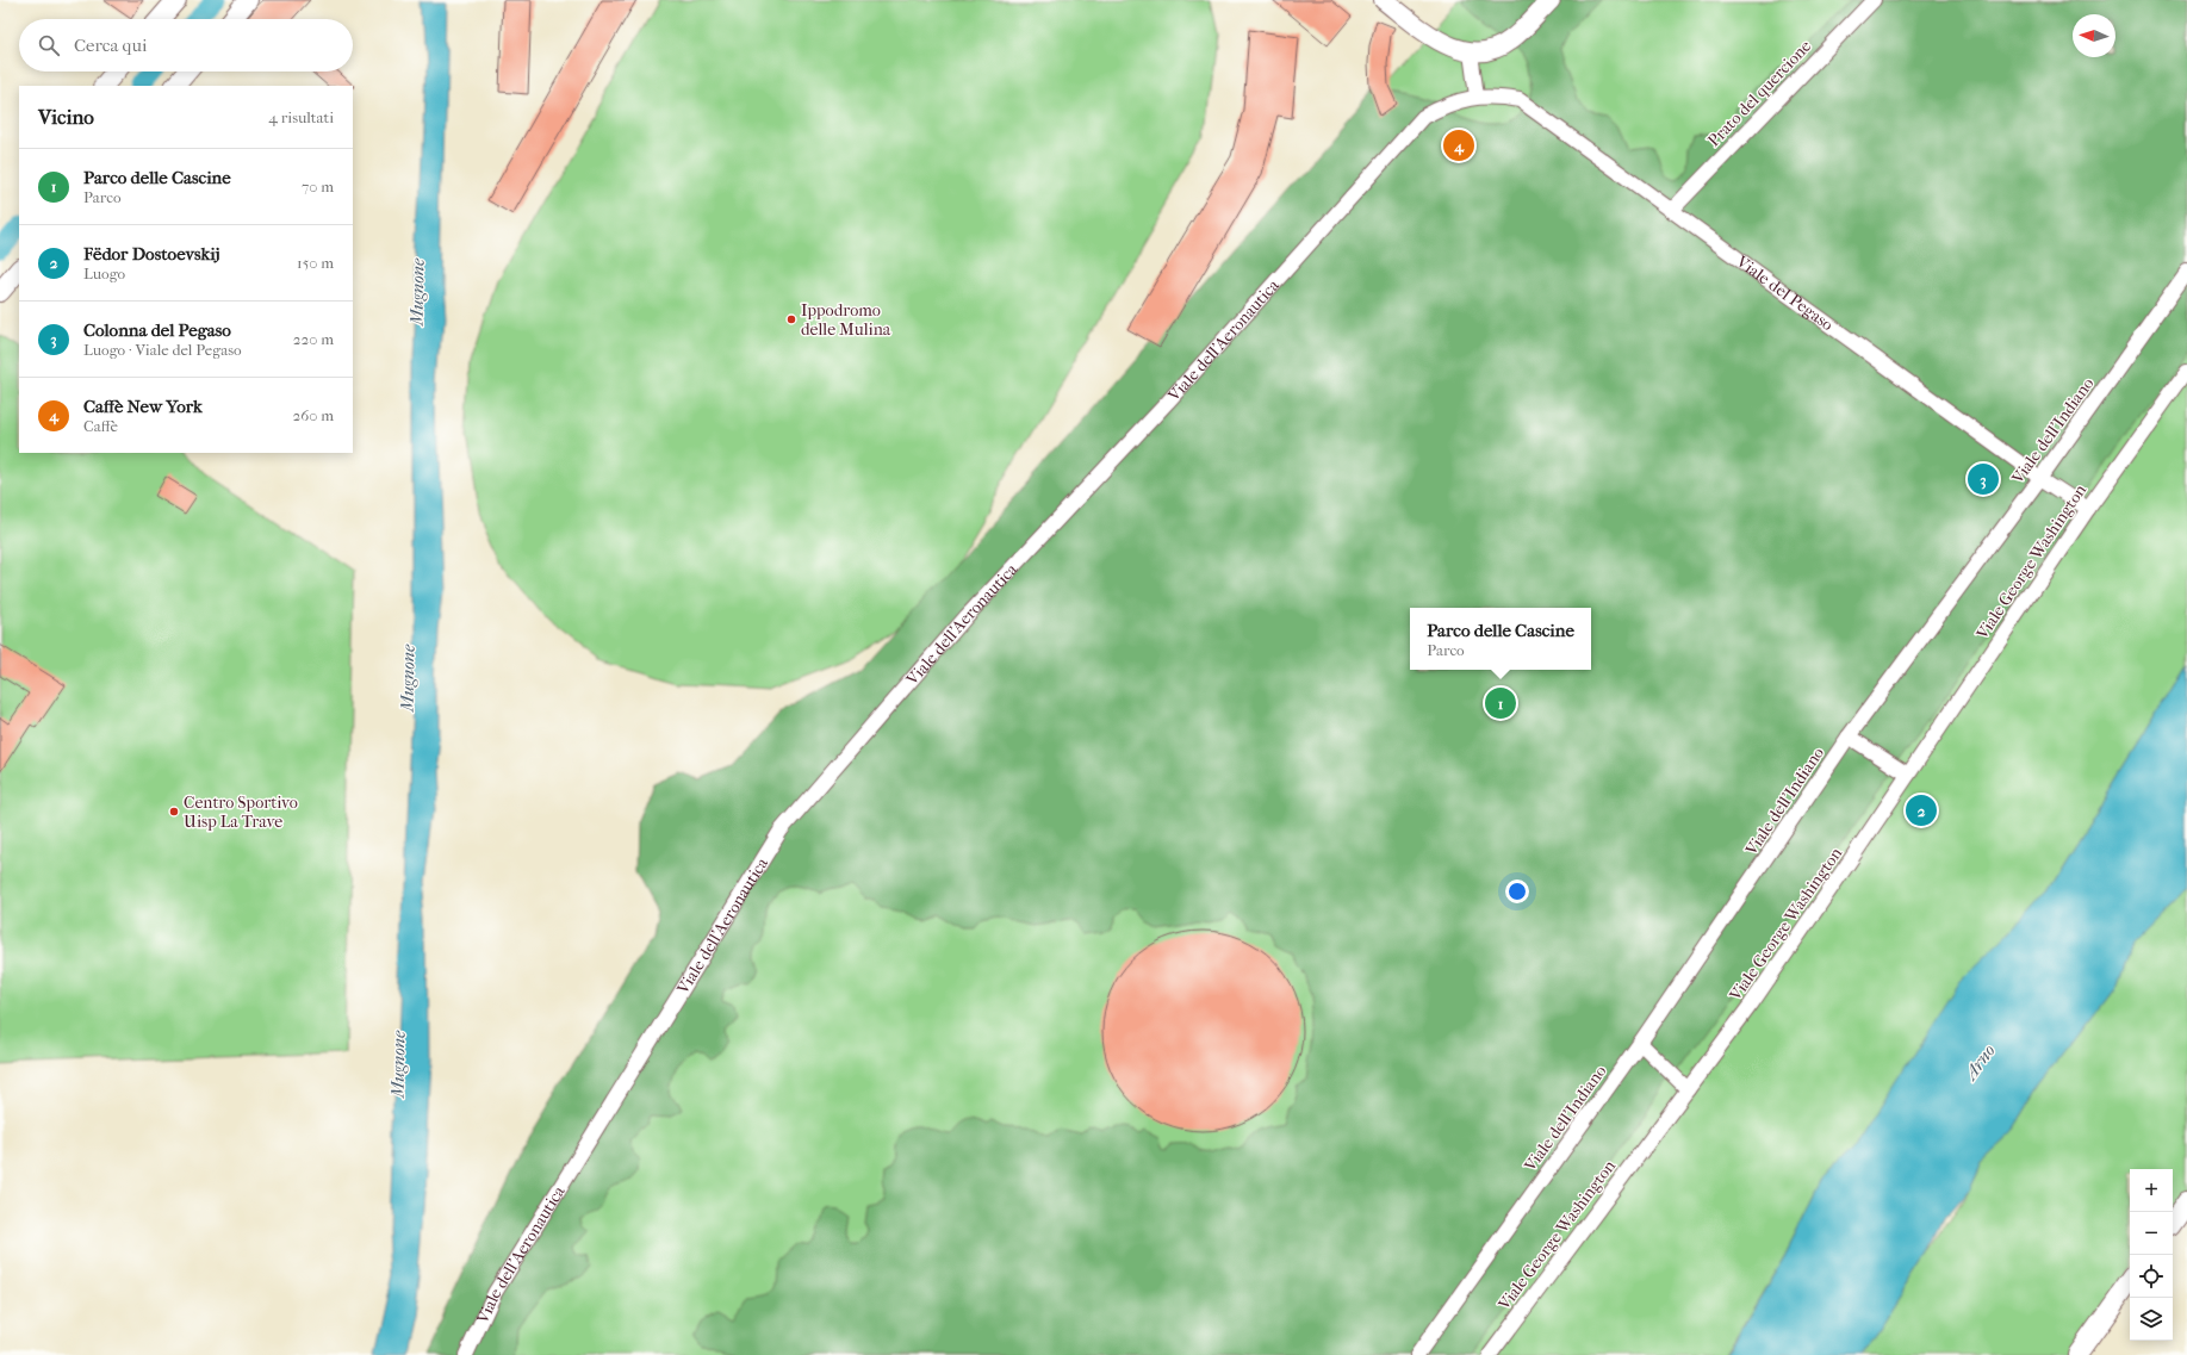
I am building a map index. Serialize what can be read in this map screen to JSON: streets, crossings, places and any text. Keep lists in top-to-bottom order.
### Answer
{
  "streets": {
    "street": [
      "Prato del quercione",
      "Viale del Pegaso",
      "Viale dell'Aeronautica",
      "Viale dell'Indiano",
      "Viale George Washington"
    ]
  },
  "crossings": [
    ["Prato del quercione", "Viale del Pegaso"],
    ["Viale del Pegaso", "Viale dell'Aeronautica"],
    ["Viale del Pegaso", "Viale dell'Indiano"],
    ["Viale del Pegaso", "Viale George Washington"]
  ],
  "water": ["Mugnone", "Arno"],
  "places": ["Ippodromo delle Mulina", "Centro Sportivo Uisp La Trave"],
  "north": "left",
  "page": {
    "search": "Cerca qui",
    "heading": ["Vicino", "4 risultati"],
    "pins": [
      "4",
      "3",
      "1",
      "2"
    ],
    "list": [
      {
        "mark": "1",
        "name": "Parco delle Cascine",
        "note": "Parco",
        "value": "70 m"
      },
      {
        "mark": "2",
        "name": "Fëdor Dostoevskij",
        "note": "Luogo",
        "value": "150 m"
      },
      {
        "mark": "3",
        "name": "Colonna del Pegaso",
        "note": "Luogo · Viale del Pegaso",
        "value": "220 m"
      },
      {
        "mark": "4",
        "name": "Caffè New York",
        "note": "Caffè",
        "value": "260 m"
      }
    ],
    "popup": ["Parco delle Cascine", "Parco"],
    "map_buttons": ["+", "−"]
  }
}
